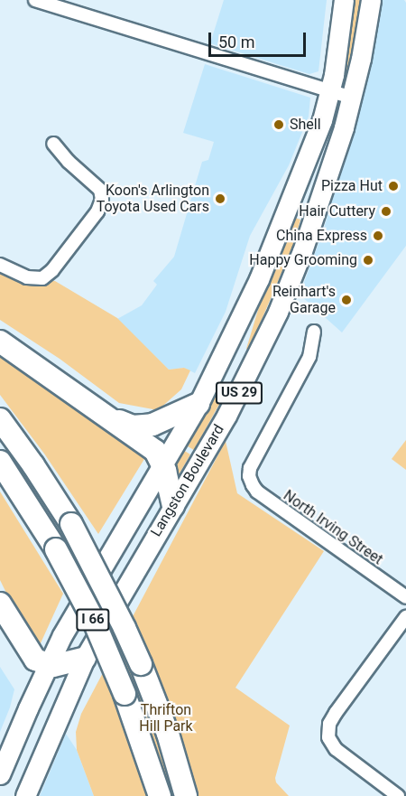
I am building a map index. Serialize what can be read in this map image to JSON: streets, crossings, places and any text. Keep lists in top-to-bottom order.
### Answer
{
  "streets": {
    "highway": ["I 66"],
    "main road": ["US 29", "Langston Boulevard"],
    "street": ["North Irving Street"]
  },
  "parks": ["Thrifton Hill Park"],
  "places": [
    "Shell",
    "Pizza Hut",
    "Koon's Arlington Toyota Used Cars",
    "Hair Cuttery",
    "China Express",
    "Happy Grooming",
    "Reinhart's Garage"
  ],
  "scale_bar": "50 m"
}
